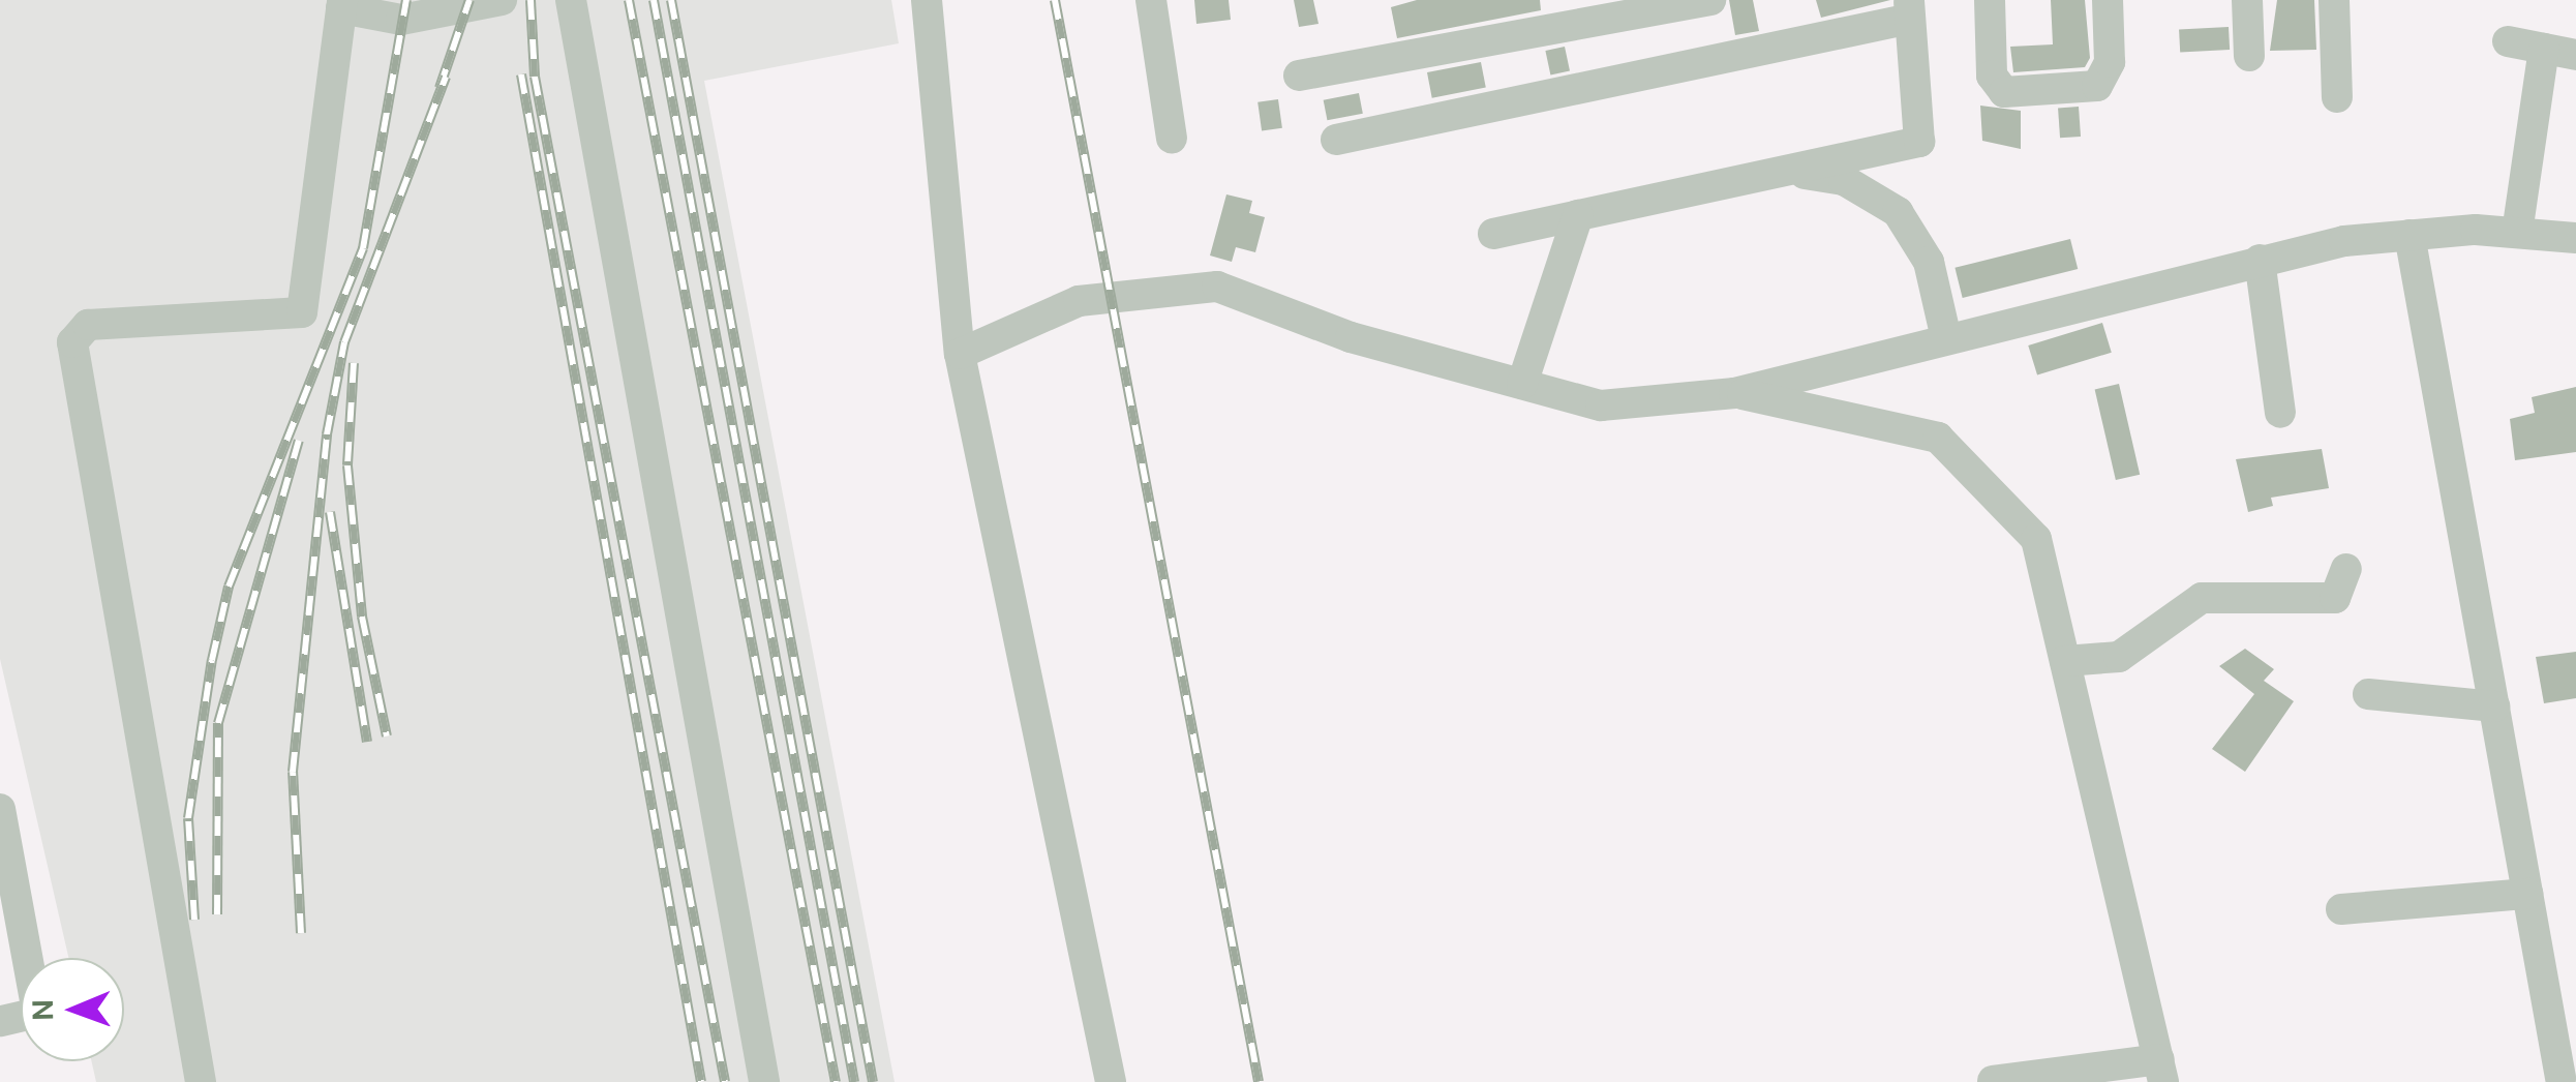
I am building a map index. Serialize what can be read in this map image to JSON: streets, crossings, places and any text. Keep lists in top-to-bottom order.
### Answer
{
  "north": "left"
}
